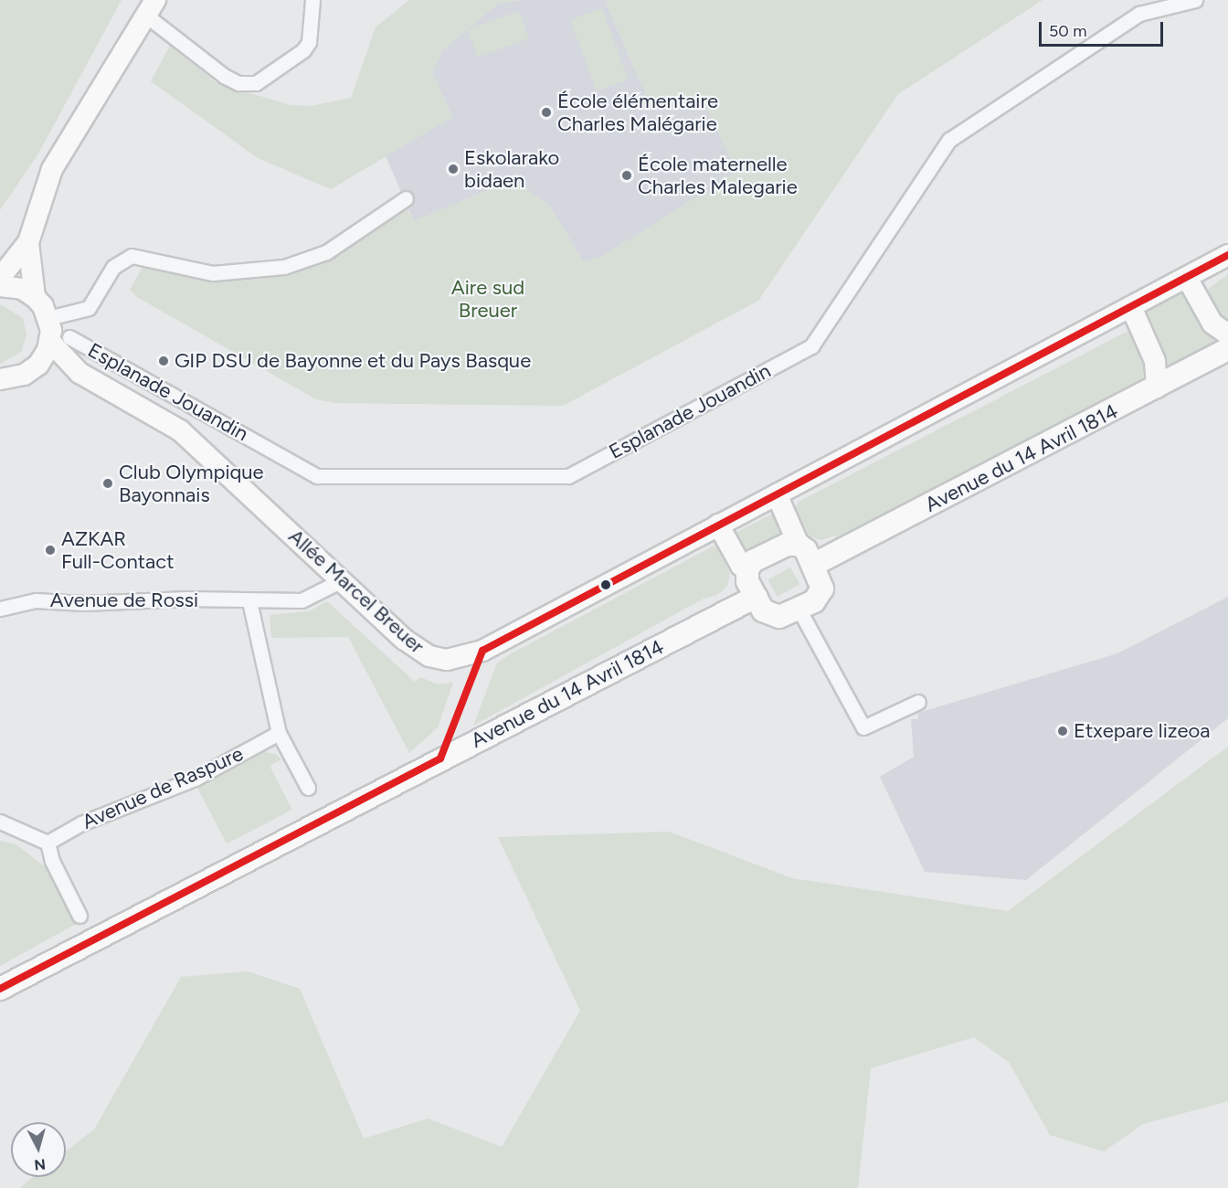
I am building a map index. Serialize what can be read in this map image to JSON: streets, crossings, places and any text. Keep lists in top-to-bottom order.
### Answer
{
  "streets": {
    "main road": ["Avenue du 14 Avril 1814"],
    "street": [
      "Esplanade Jouandin",
      "Allée Marcel Breuer",
      "Avenue de Rossi",
      "Avenue de Raspure"
    ]
  },
  "crossings": [
    ["Esplanade Jouandin", "Allée Marcel Breuer"],
    ["Allée Marcel Breuer", "Avenue de Rossi"]
  ],
  "parks": ["Aire sud Breuer"],
  "places": [
    "École élémentaire Charles Malégarie",
    "Eskolarako bidaen",
    "École maternelle Charles Malegarie",
    "GIP DSU de Bayonne et du Pays Basque",
    "Club Olympique Bayonnais",
    "AZKAR Full-Contact",
    "Etxepare lizeoa"
  ],
  "scale_bar": "50 m",
  "north": "bottom"
}
